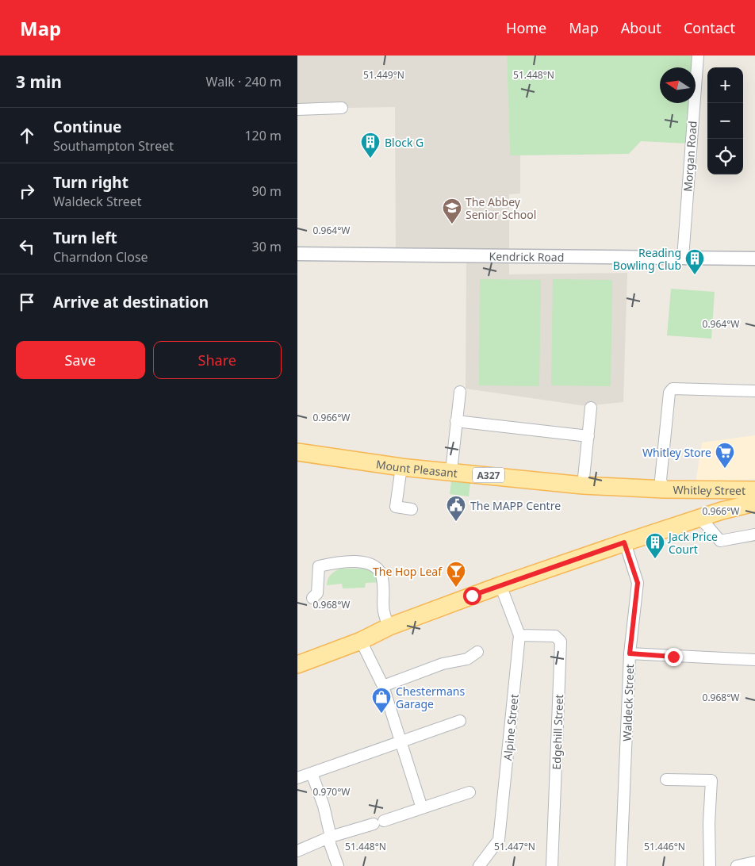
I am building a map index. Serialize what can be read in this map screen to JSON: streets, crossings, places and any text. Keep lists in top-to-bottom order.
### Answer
{
  "streets": {
    "main road": ["Mount Pleasant", "A327", "Whitley Street"],
    "street": [
      "Morgan Road",
      "Kendrick Road",
      "Waldeck Street",
      "Alpine Street",
      "Edgehill Street"
    ]
  },
  "crossings": [
    ["Morgan Road", "Kendrick Road"],
    ["Mount Pleasant", "Whitley Street"],
    ["Alpine Street", "Edgehill Street"]
  ],
  "places": {
    "building": ["Block G", "Reading Bowling Club", "Jack Price Court"],
    "school or university": ["The Abbey Senior School"],
    "supermarket": ["Whitley Store"],
    "public building": ["The MAPP Centre"],
    "bar": ["The Hop Leaf"],
    "shop": ["Chestermans Garage"]
  },
  "north": "left",
  "page": {
    "header": "Map",
    "nav": [
      "Home",
      "Map",
      "About",
      "Contact"
    ],
    "heading": ["3 min", "Walk · 240 m"],
    "map_buttons": ["+", "−"],
    "list": [
      ["Continue", "Southampton Street", "120 m"],
      ["Turn right", "Waldeck Street", "90 m"],
      ["Turn left", "Charndon Close", "30 m"],
      "Arrive at destination"
    ],
    "buttons": ["Save", "Share"]
  },
  "coordinates": [
    "51.449°N",
    "51.448°N",
    "0.964°W",
    "0.966°W",
    "0.968°W",
    "0.970°W",
    "51.447°N",
    "51.446°N"
  ]
}
